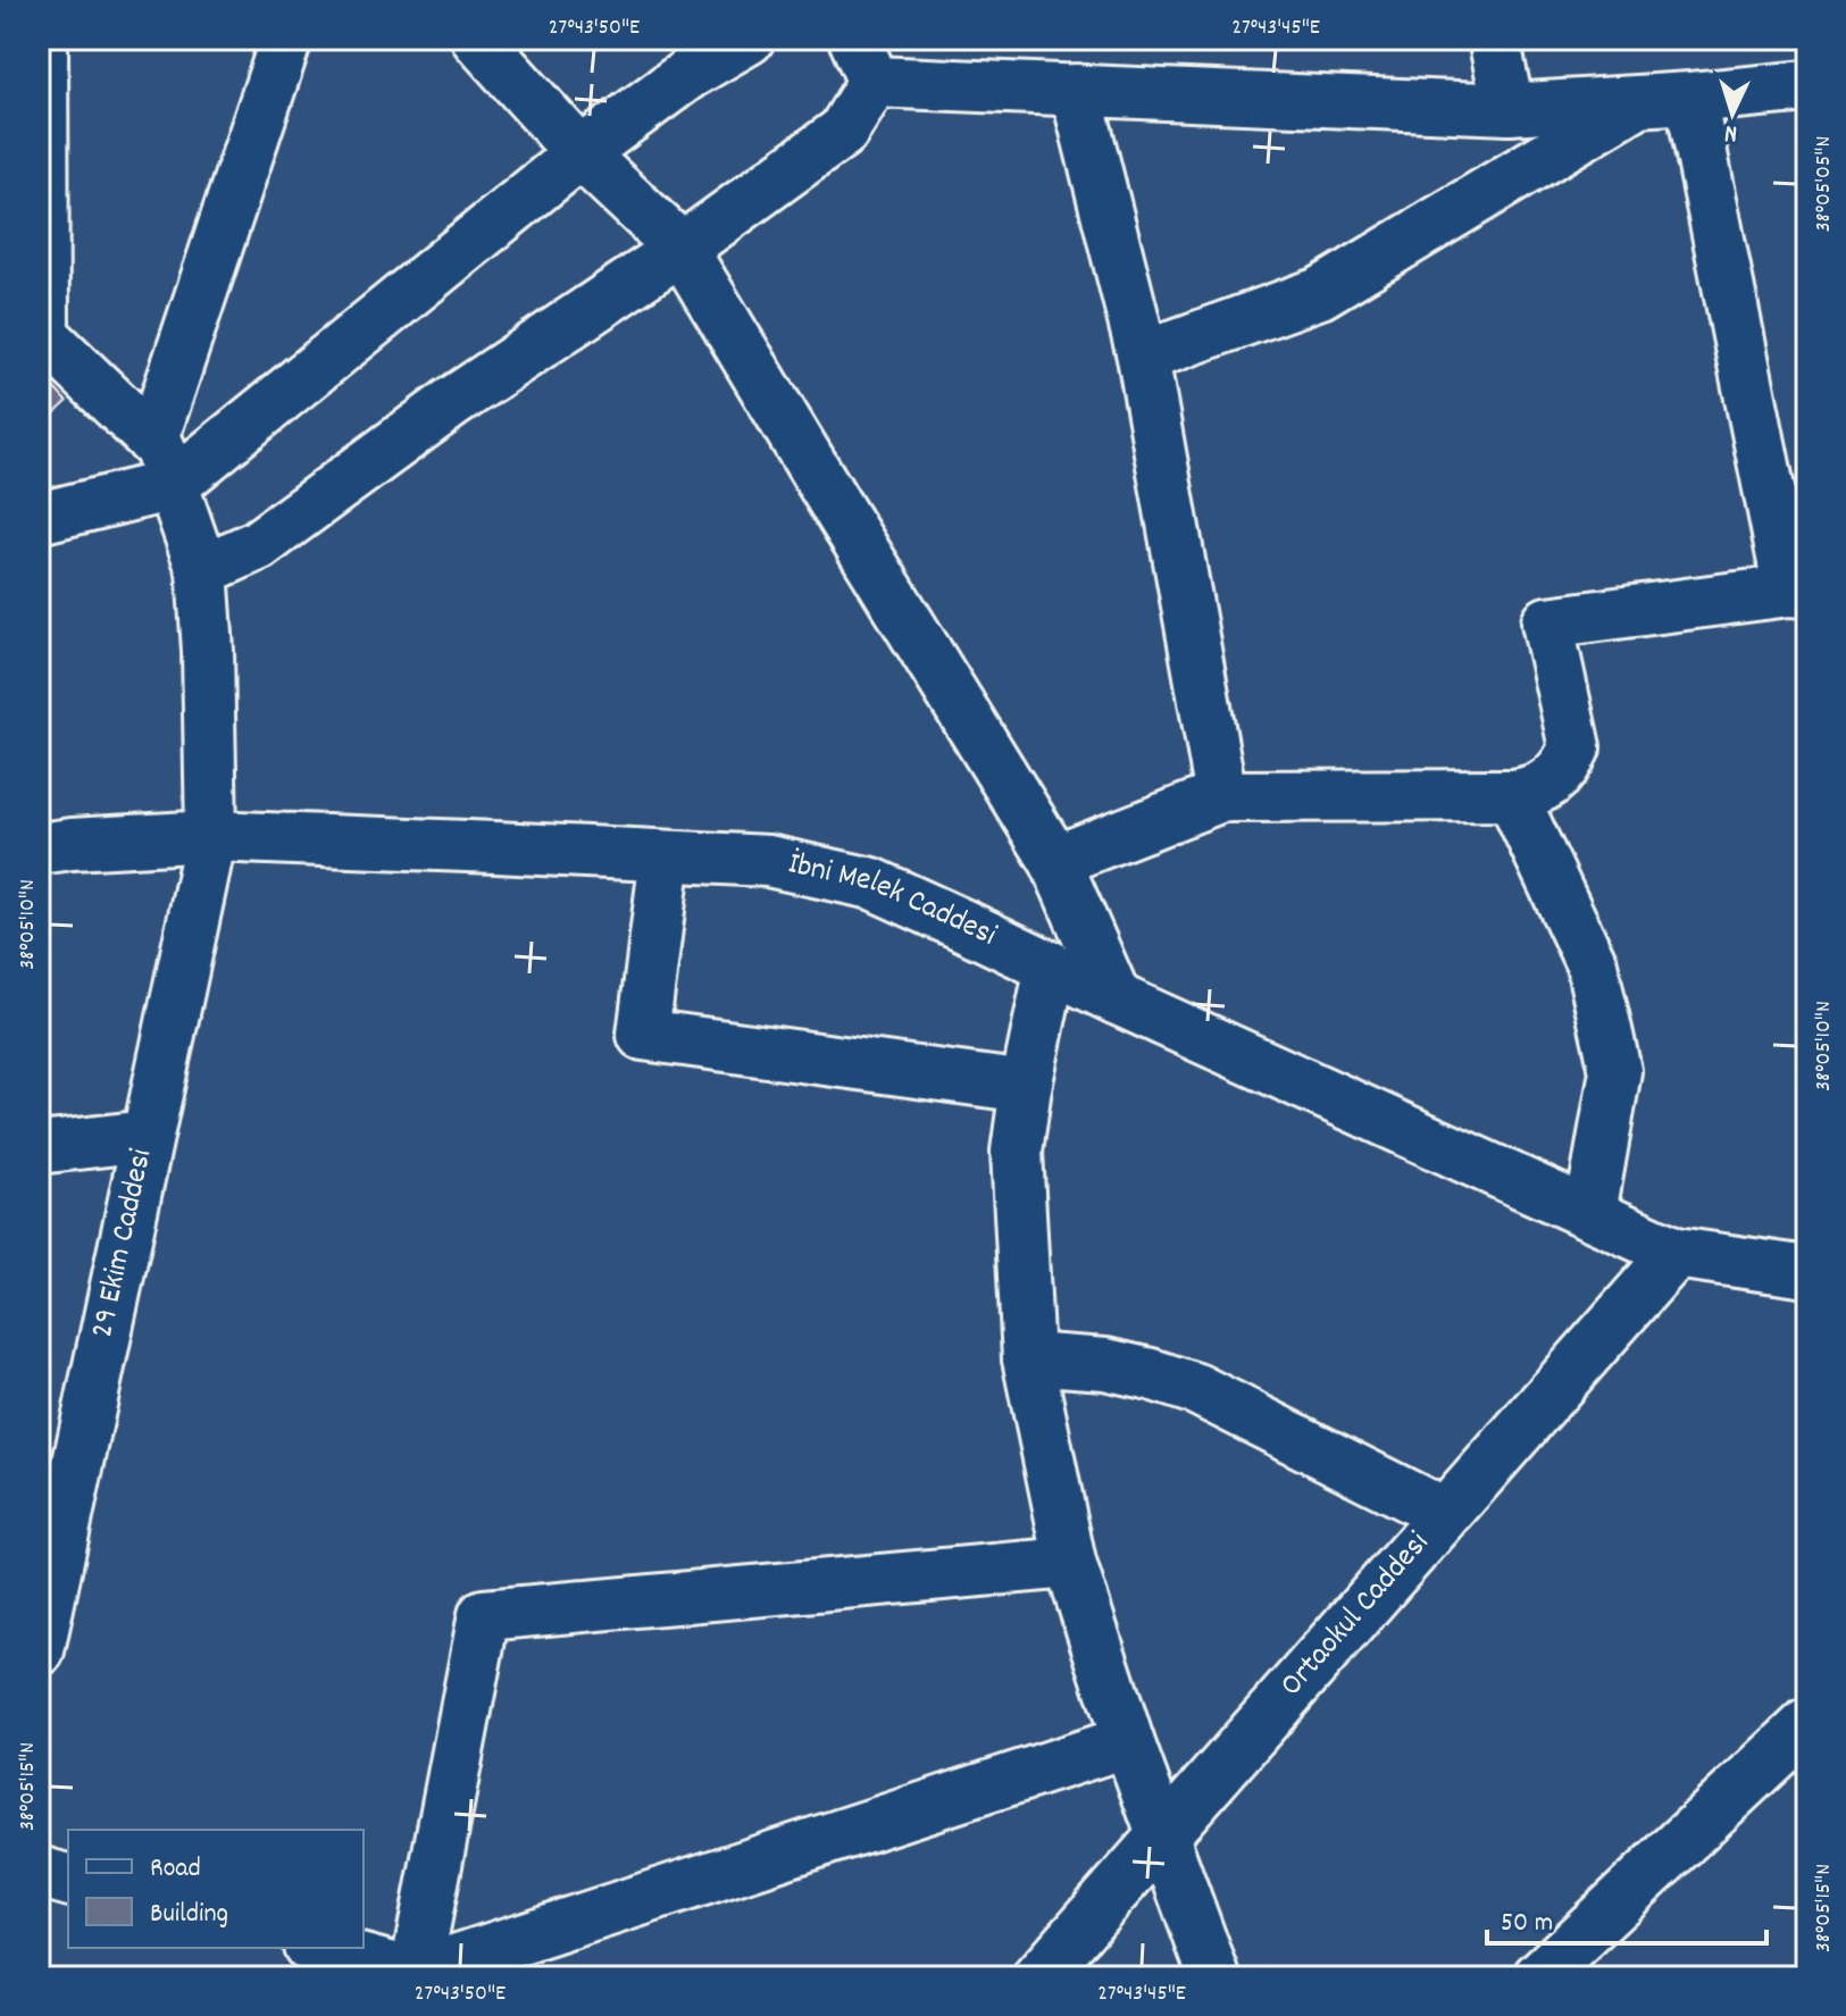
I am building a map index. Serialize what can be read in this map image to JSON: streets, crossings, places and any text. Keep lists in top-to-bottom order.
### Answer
{
  "streets": {
    "street": ["İbni Melek Caddesi", "29 Ekim Caddesi", "Ortaokul Caddesi"]
  },
  "crossings": [
    ["İbni Melek Caddesi", "29 Ekim Caddesi"],
    ["İbni Melek Caddesi", "Ortaokul Caddesi"]
  ],
  "legend": ["Road", "Building"],
  "scale_bar": "50 m",
  "north": "bottom",
  "coordinates": [
    "27°43'50\"E",
    "27°43'45\"E",
    "38°05'05\"N",
    "38°05'10\"N",
    "38°05'15\"N"
  ]
}
